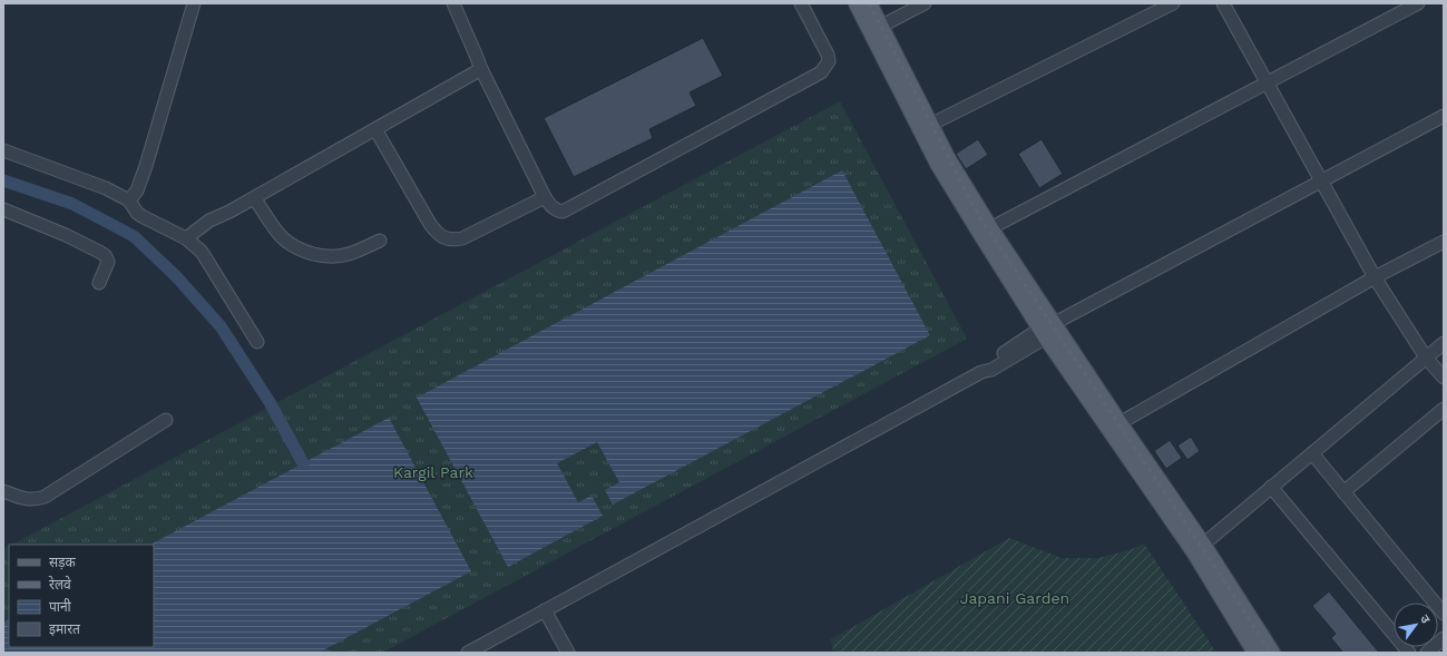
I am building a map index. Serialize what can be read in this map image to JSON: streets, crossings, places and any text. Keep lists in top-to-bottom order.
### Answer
{
  "parks": ["Kargil Park", "Japani Garden"],
  "legend": [
    "सड़क",
    "रेलवे",
    "पानी",
    "इमारत"
  ],
  "north": "top right"
}
